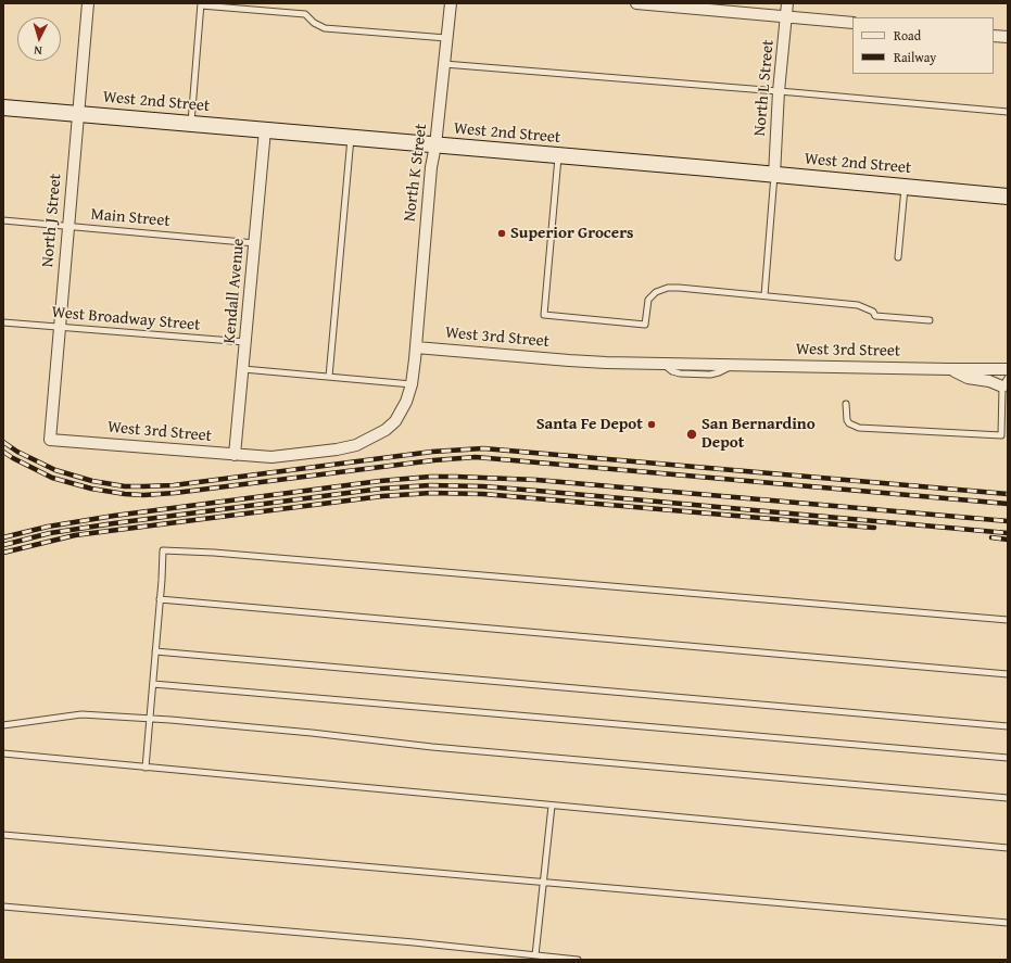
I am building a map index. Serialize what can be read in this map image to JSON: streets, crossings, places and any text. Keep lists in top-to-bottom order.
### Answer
{
  "streets": {
    "main road": ["West 2nd Street"],
    "street": [
      "North L Street",
      "North K Street",
      "North J Street",
      "Kendall Avenue",
      "West 3rd Street"
    ],
    "lane": ["Main Street", "West Broadway Street"]
  },
  "crossings": [
    ["North L Street", "West 2nd Street"],
    ["West 2nd Street", "North K Street"],
    ["West 2nd Street", "North J Street"],
    ["West 2nd Street", "Kendall Avenue"],
    ["North K Street", "West 3rd Street"],
    ["Main Street", "North J Street"],
    ["Main Street", "Kendall Avenue"],
    ["North J Street", "West Broadway Street"],
    ["North J Street", "West 3rd Street"],
    ["Kendall Avenue", "West Broadway Street"],
    ["Kendall Avenue", "West 3rd Street"]
  ],
  "places": ["Superior Grocers", "Santa Fe Depot", "San Bernardino Depot"],
  "legend": ["Road", "Railway"],
  "north": "bottom"
}
